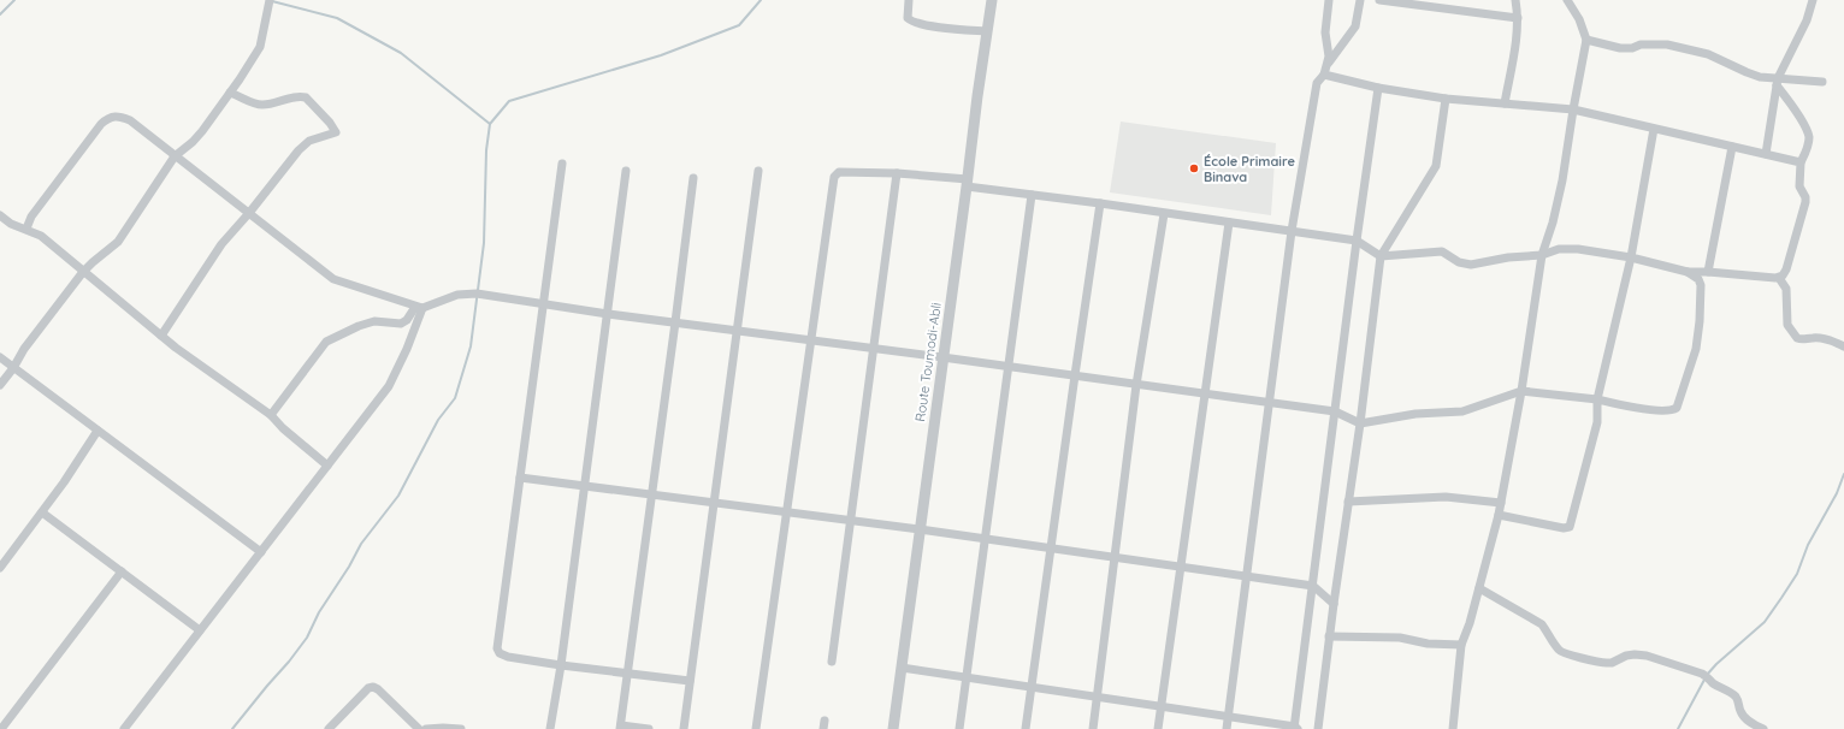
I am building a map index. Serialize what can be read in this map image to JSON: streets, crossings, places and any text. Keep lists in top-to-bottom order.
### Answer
{
  "streets": {
    "street": ["Route Toumodi-Abli"]
  },
  "places": ["École Primaire Binava"]
}
